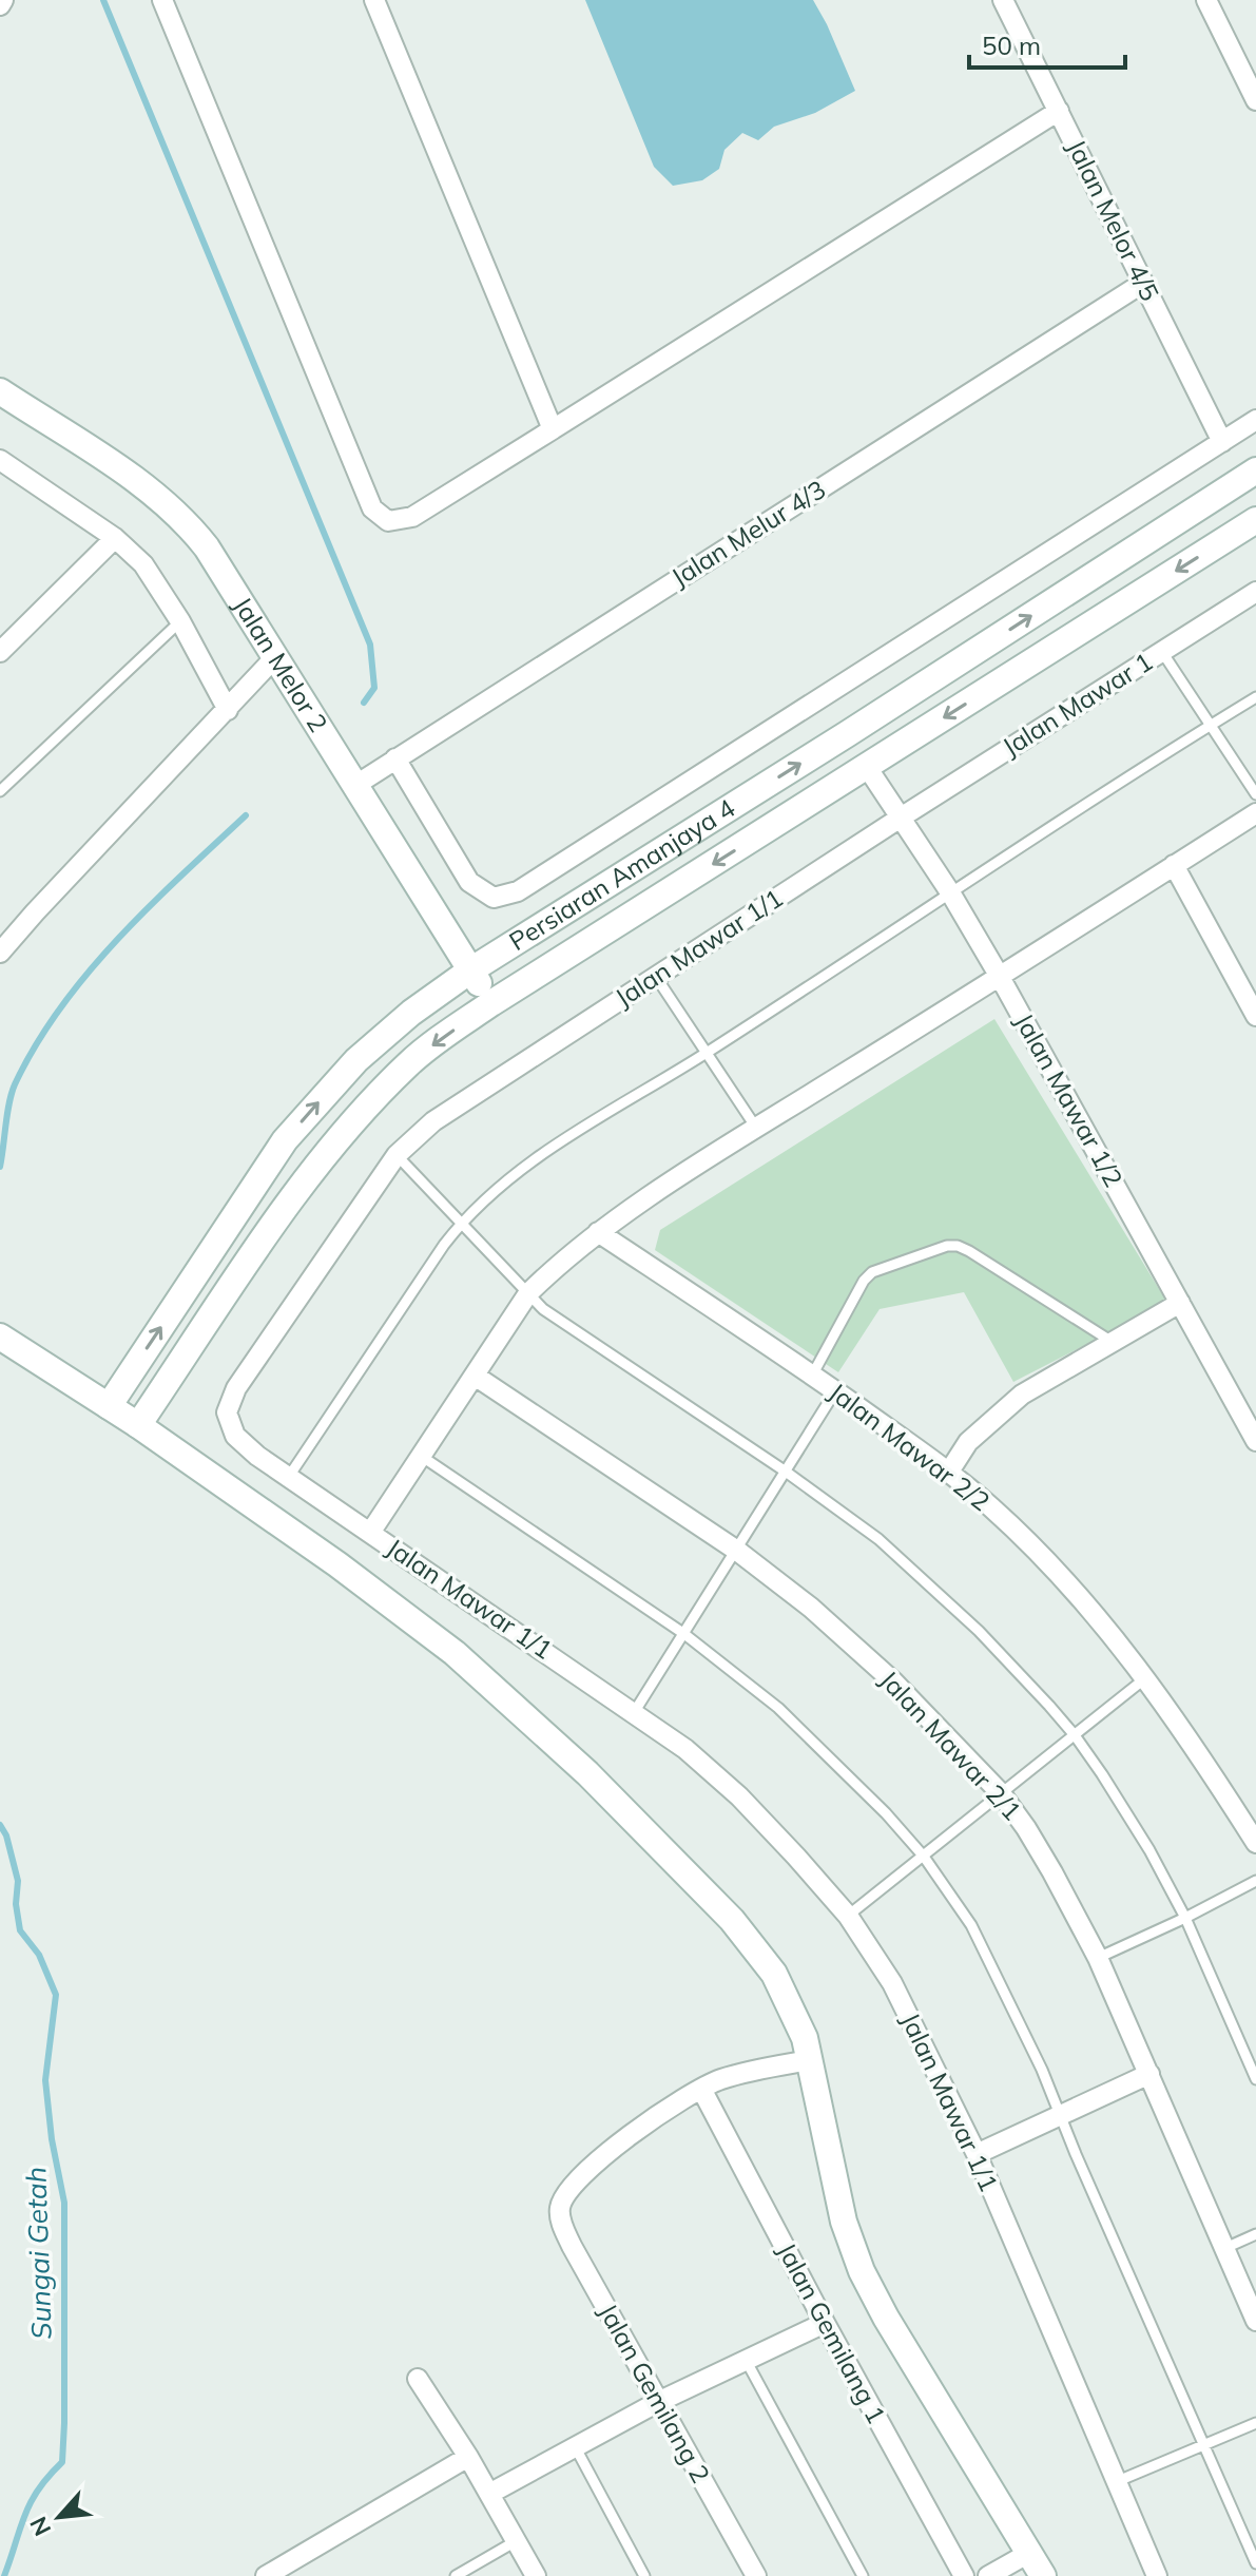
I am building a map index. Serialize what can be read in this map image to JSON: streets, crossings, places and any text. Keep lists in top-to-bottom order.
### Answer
{
  "streets": {
    "street": [
      "Jalan Melor 4/5",
      "Jalan Melur 4/3",
      "Jalan Melor 2",
      "Jalan Mawar 1",
      "Persiaran Amanjaya 4",
      "Jalan Mawar 1/1",
      "Jalan Mawar 1/2",
      "Jalan Mawar 2/2",
      "Jalan Mawar 2/1",
      "Jalan Gemilang 1",
      "Jalan Gemilang 2"
    ]
  },
  "crossings": [
    ["Jalan Melor 4/5", "Jalan Melur 4/3"],
    ["Jalan Melur 4/3", "Jalan Melor 2"],
    ["Jalan Melor 2", "Persiaran Amanjaya 4"],
    ["Jalan Mawar 1", "Jalan Mawar 1/1"],
    ["Jalan Mawar 1", "Jalan Mawar 1/2"],
    ["Persiaran Amanjaya 4", "Jalan Mawar 1/2"],
    ["Jalan Mawar 1/1", "Jalan Mawar 1/2"],
    ["Jalan Gemilang 1", "Jalan Gemilang 2"]
  ],
  "water": ["Sungai Getah"],
  "scale_bar": "50 m",
  "north": "bottom left"
}
